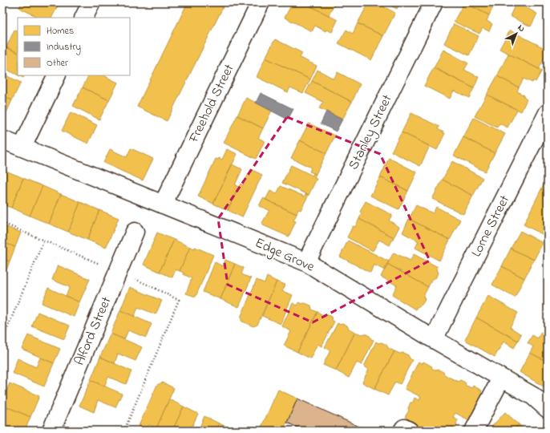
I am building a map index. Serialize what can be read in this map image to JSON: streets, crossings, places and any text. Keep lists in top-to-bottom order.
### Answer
{
  "streets": {
    "street": [
      "Freehold Street",
      "Stanley Street",
      "Lorne Street",
      "Edge Grove",
      "Alford Street"
    ]
  },
  "crossings": [
    ["Freehold Street", "Edge Grove"],
    ["Stanley Street", "Edge Grove"],
    ["Lorne Street", "Edge Grove"]
  ],
  "legend": ["Homes", "Industry", "Other"],
  "north": "top right"
}
